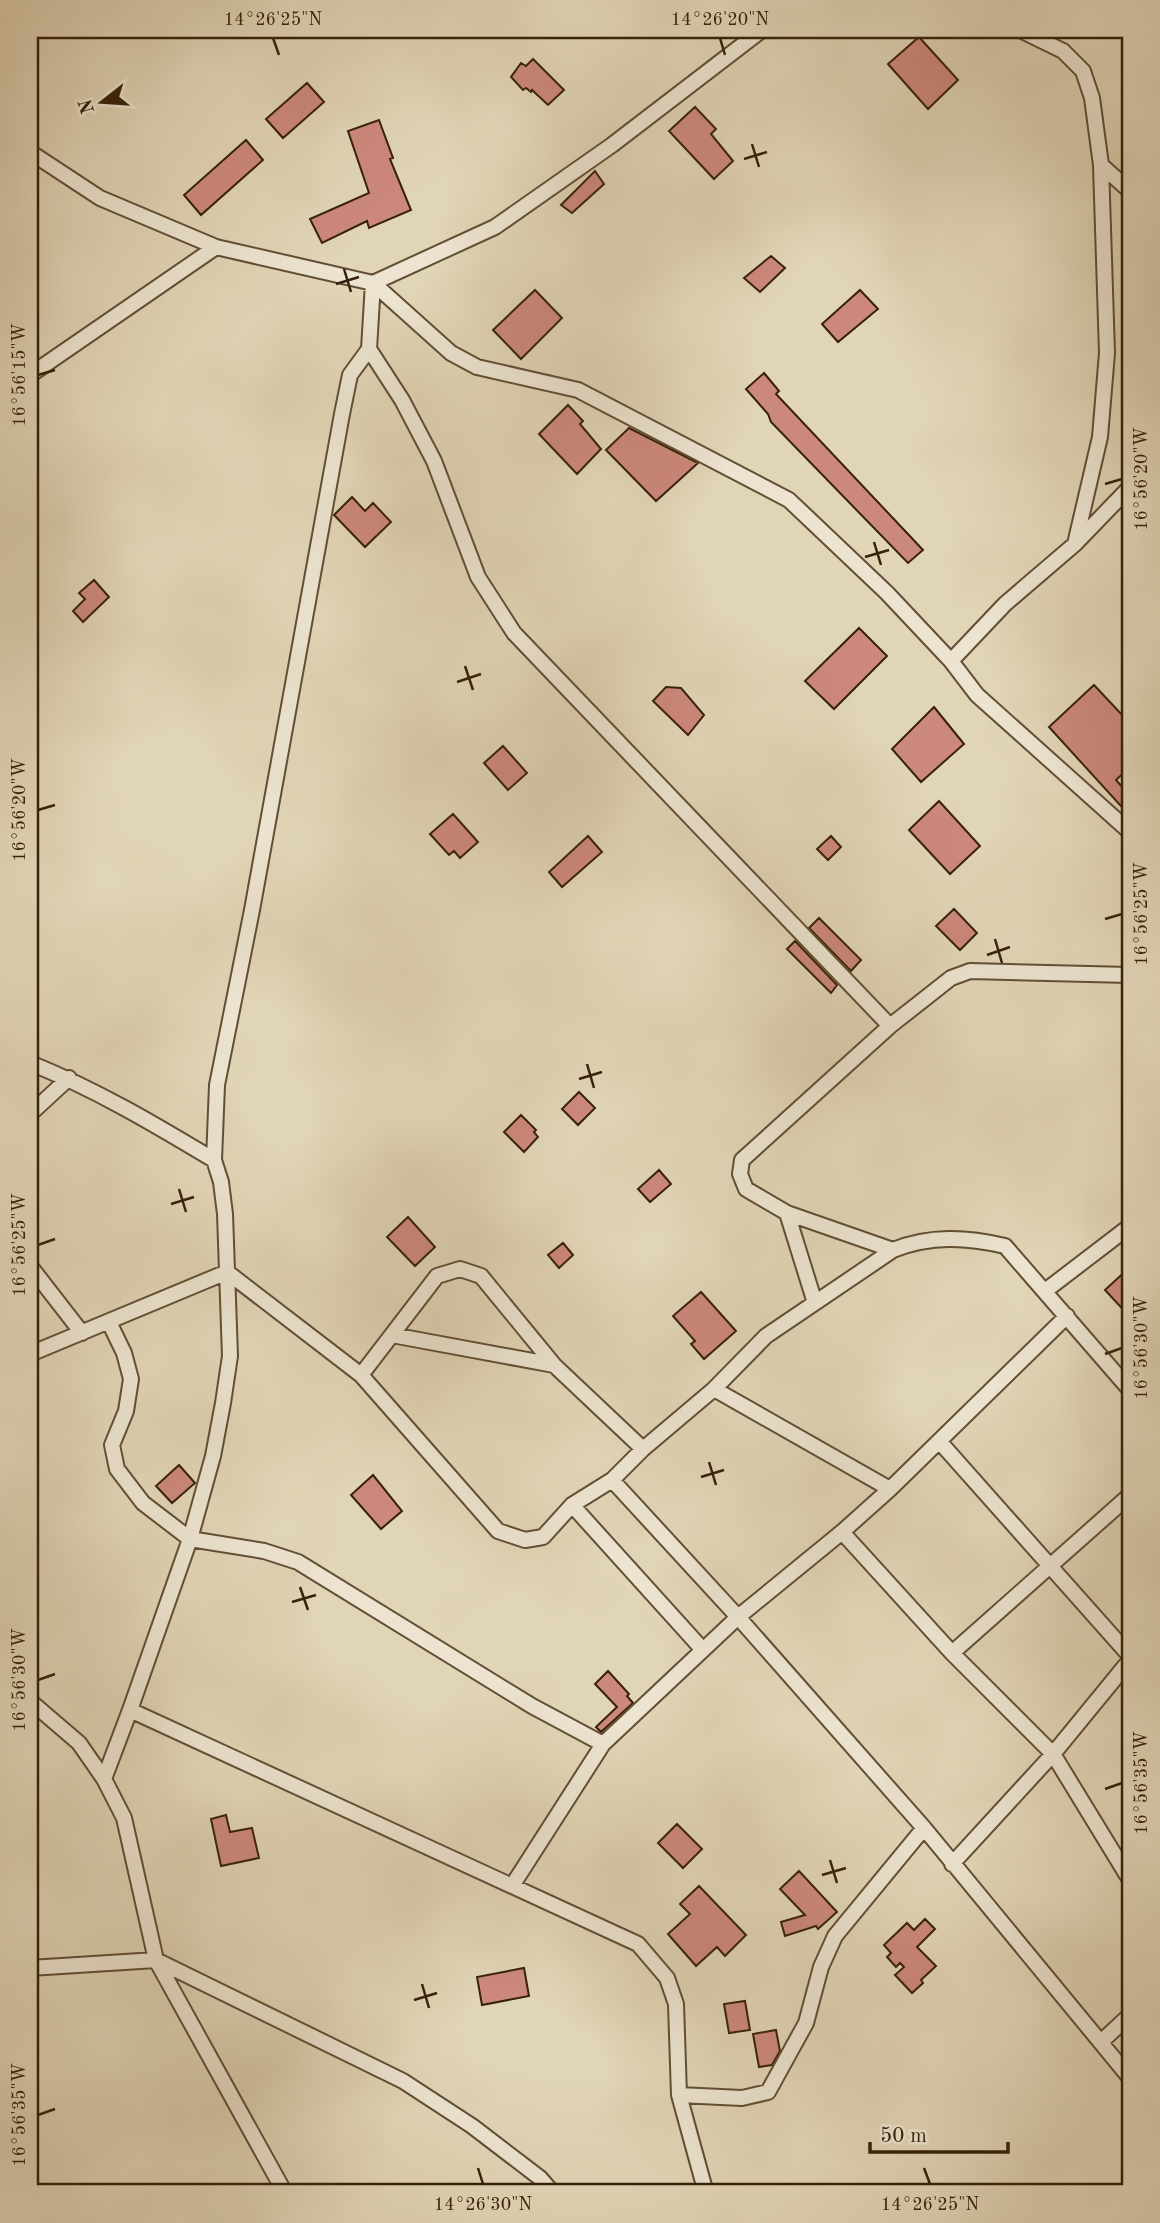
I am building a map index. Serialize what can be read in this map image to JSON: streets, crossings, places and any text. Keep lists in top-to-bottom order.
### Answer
{
  "scale_bar": "50 m",
  "north": "left",
  "coordinates": [
    "14°26'25\"N",
    "14°26'20\"N",
    "16°56'15\"W",
    "16°56'20\"W",
    "16°56'25\"W",
    "16°56'30\"W",
    "16°56'35\"W",
    "14°26'30\"N"
  ]
}
